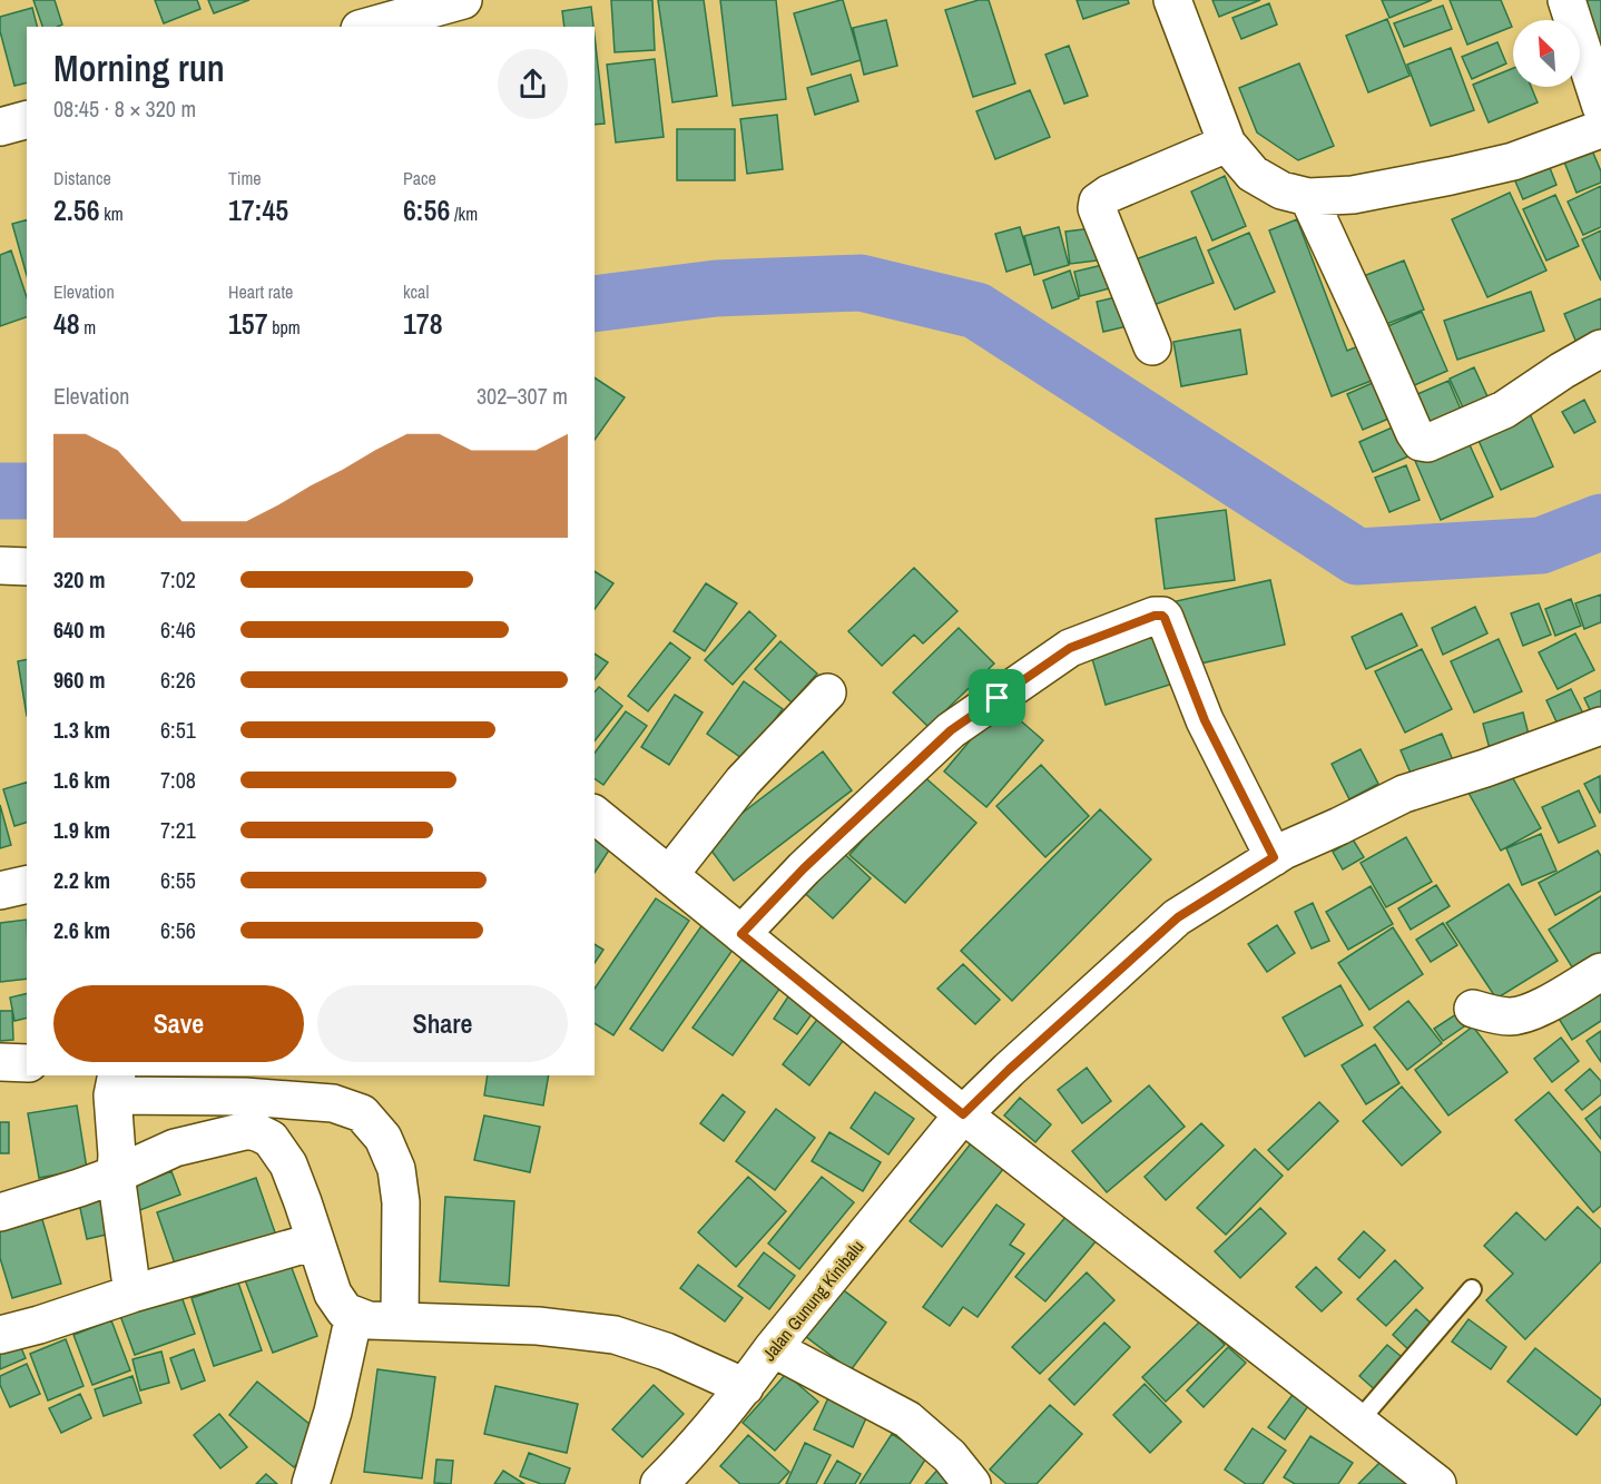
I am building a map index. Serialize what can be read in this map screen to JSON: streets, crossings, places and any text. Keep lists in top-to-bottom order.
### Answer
{
  "streets": {
    "street": ["Jalan Gunung Kinibalu"]
  },
  "north": "top left",
  "page": {
    "heading": ["Morning run", "08:45 · 8 × 320 m"],
    "stats": [
      ["Distance", "2.56 km"],
      ["Time", "17:45"],
      ["Pace", "6:56 /km"],
      ["Elevation", "48 m"],
      ["Heart rate", "157 bpm"],
      ["kcal", "178"]
    ],
    "chart": ["Elevation", "302–307 m"],
    "list": [
      {
        "name": "320 m",
        "note": "7:02"
      },
      {
        "name": "640 m",
        "note": "6:46"
      },
      {
        "name": "960 m",
        "note": "6:26"
      },
      {
        "name": "1.3 km",
        "note": "6:51"
      },
      {
        "name": "1.6 km",
        "note": "7:08"
      },
      {
        "name": "1.9 km",
        "note": "7:21"
      },
      {
        "name": "2.2 km",
        "note": "6:55"
      },
      {
        "name": "2.6 km",
        "note": "6:56"
      }
    ],
    "buttons": ["Save", "Share"]
  }
}
